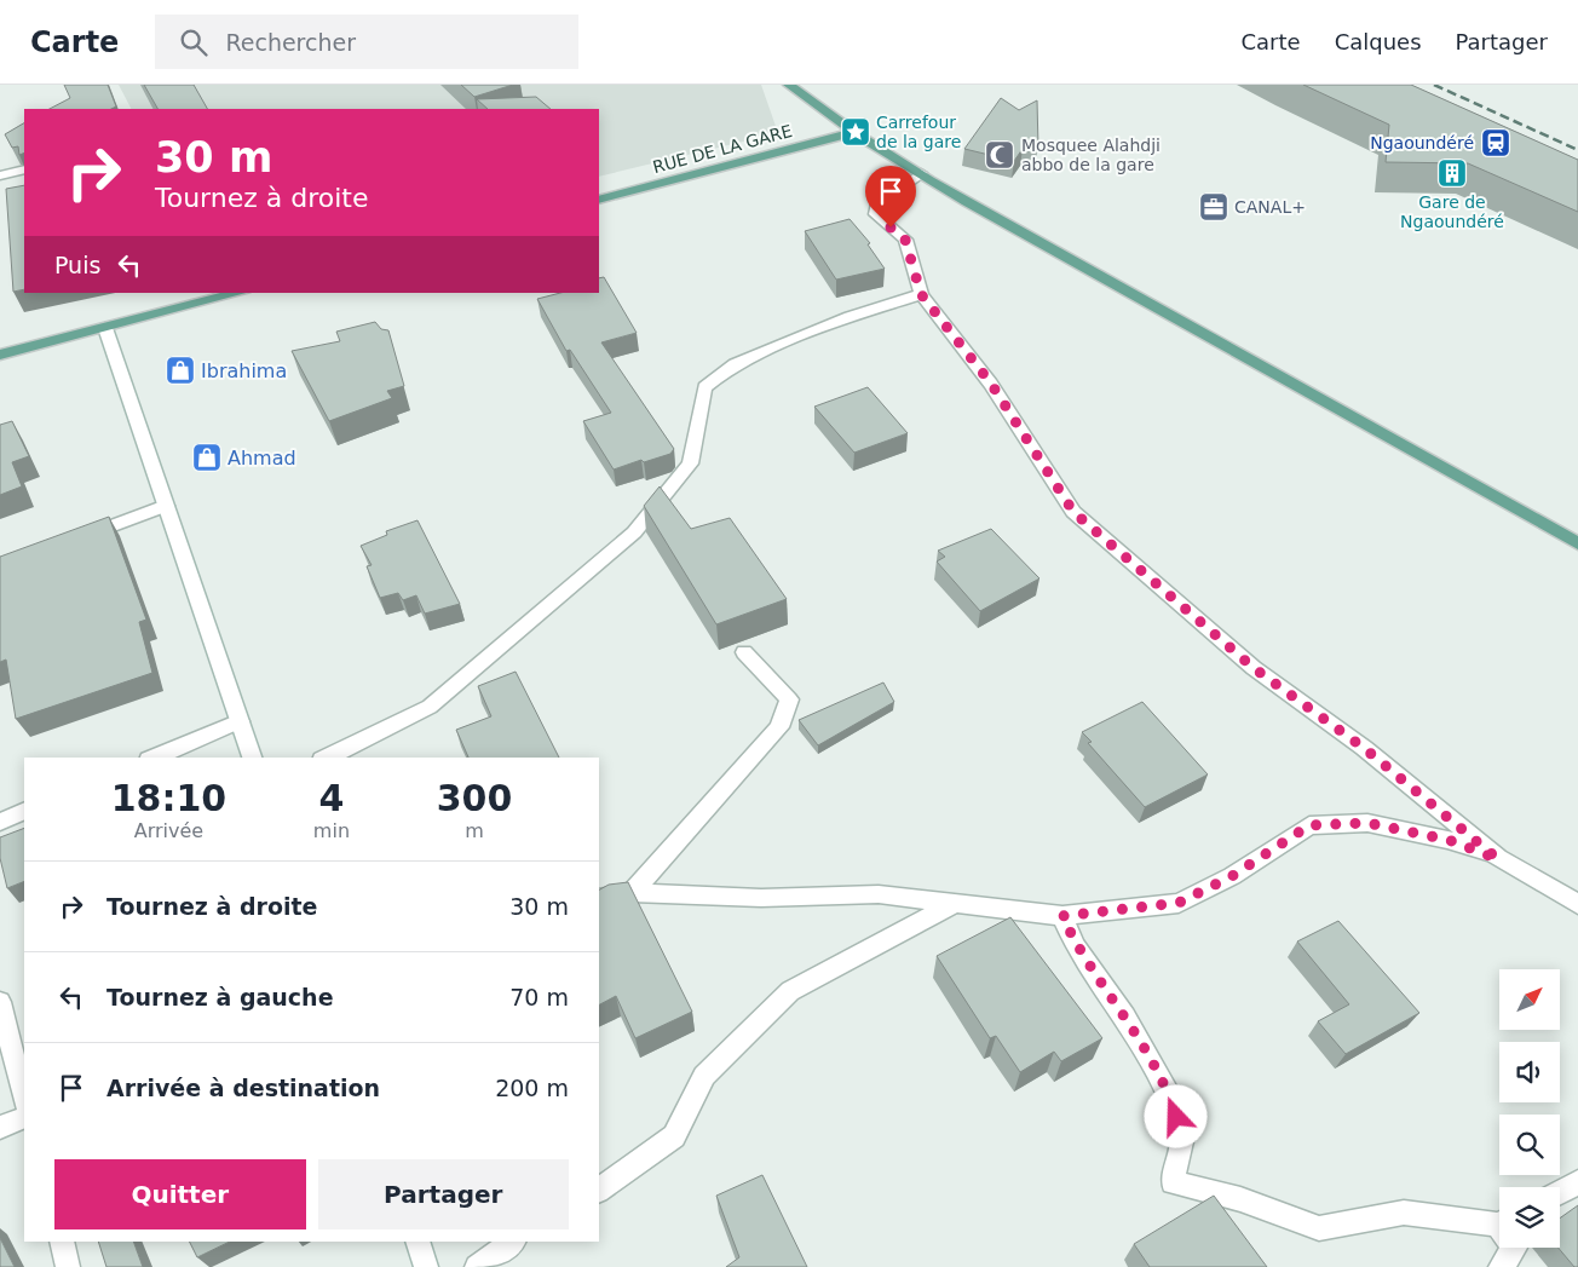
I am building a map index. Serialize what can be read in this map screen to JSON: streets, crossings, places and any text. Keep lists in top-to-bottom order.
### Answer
{
  "streets": {
    "main road": ["RUE DE LA GARE"]
  },
  "places": {
    "place": ["Carrefour de la gare"],
    "station": ["Ngaoundéré"],
    "mosque": ["Mosquee Alahdji abbo de la gare"],
    "building": ["Gare de Ngaoundéré"],
    "office": ["CANAL+"],
    "shop": ["Ibrahima", "Ahmad"]
  },
  "north": "top right",
  "page": {
    "header": "Carte",
    "search": "Rechercher",
    "nav": ["Carte", "Calques", "Partager"],
    "turn": ["30 m", "Tournez à droite"],
    "then": "Puis",
    "eta": [
      "18:10",
      "Arrivée",
      "4",
      "min",
      "300",
      "m"
    ],
    "list": [
      {
        "name": "Tournez à droite",
        "value": "30 m"
      },
      {
        "name": "Tournez à gauche",
        "value": "70 m"
      },
      {
        "name": "Arrivée à destination",
        "value": "200 m"
      }
    ],
    "buttons": ["Quitter", "Partager"]
  }
}
